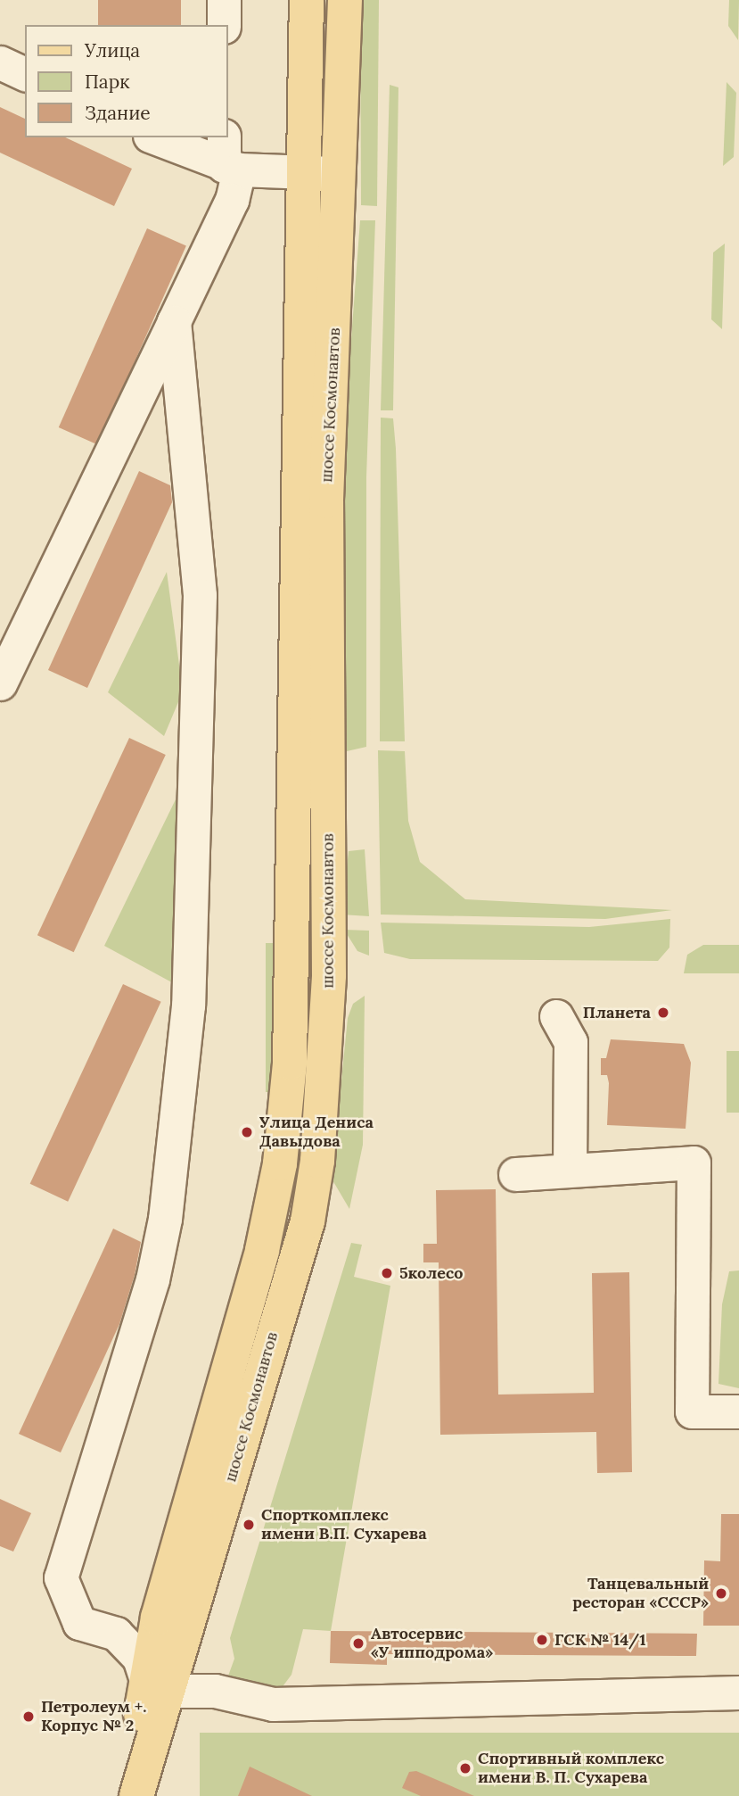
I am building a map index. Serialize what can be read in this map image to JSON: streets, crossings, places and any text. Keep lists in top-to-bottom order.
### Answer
{
  "streets": {
    "main road": ["шоссе Космонавтов"]
  },
  "places": [
    "Планета",
    "Улица Дениса Давыдова",
    "5колесо",
    "Спорткомплекс имени В.П. Сухарева",
    "Танцевальный ресторан «СССР»",
    "ГСК № 14/1",
    "Автосервис «У ипподрома»",
    "Петролеум +. Корпус № 2",
    "Спортивный комплекс имени В. П. Сухарева"
  ],
  "legend": ["Улица", "Парк", "Здание"]
}
